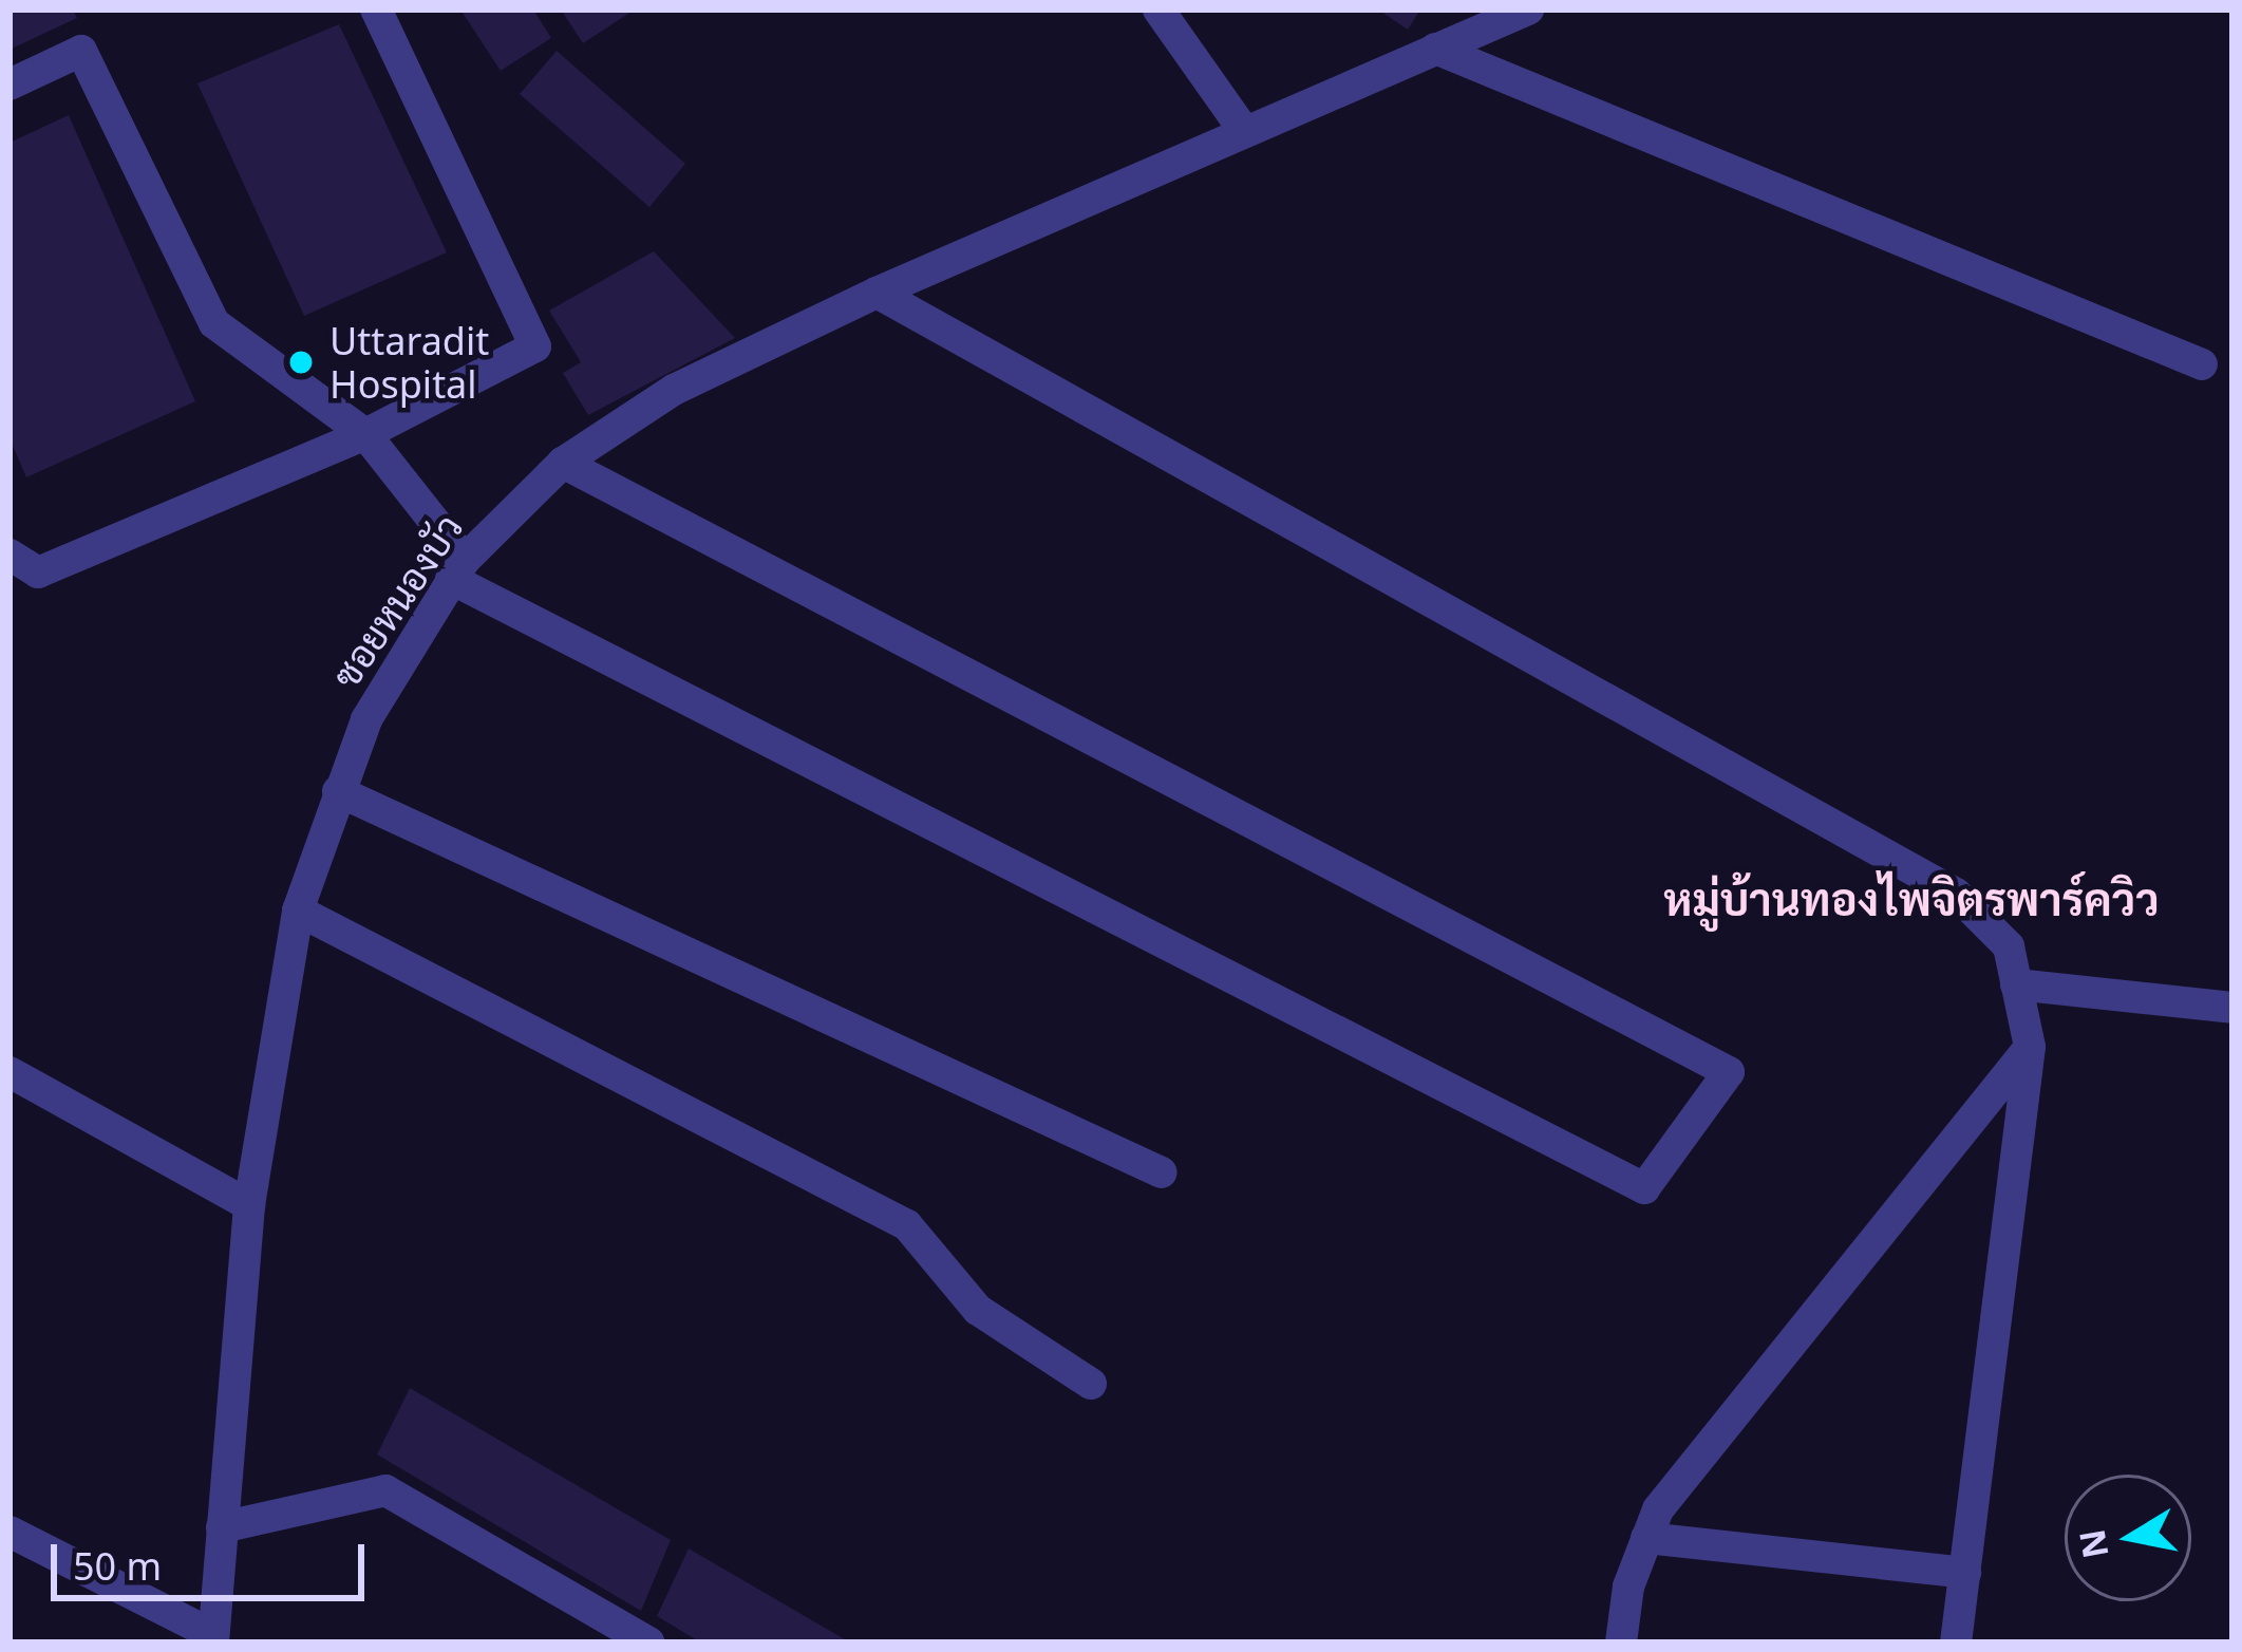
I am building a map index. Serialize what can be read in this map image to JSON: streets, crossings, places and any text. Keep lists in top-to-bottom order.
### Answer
{
  "streets": {
    "street": ["ซอยหนองบัว"]
  },
  "districts": ["หมู่บ้านทองไพจิตรพาร์ควิว"],
  "places": ["Uttaradit Hospital"],
  "scale_bar": "50 m",
  "north": "left"
}
